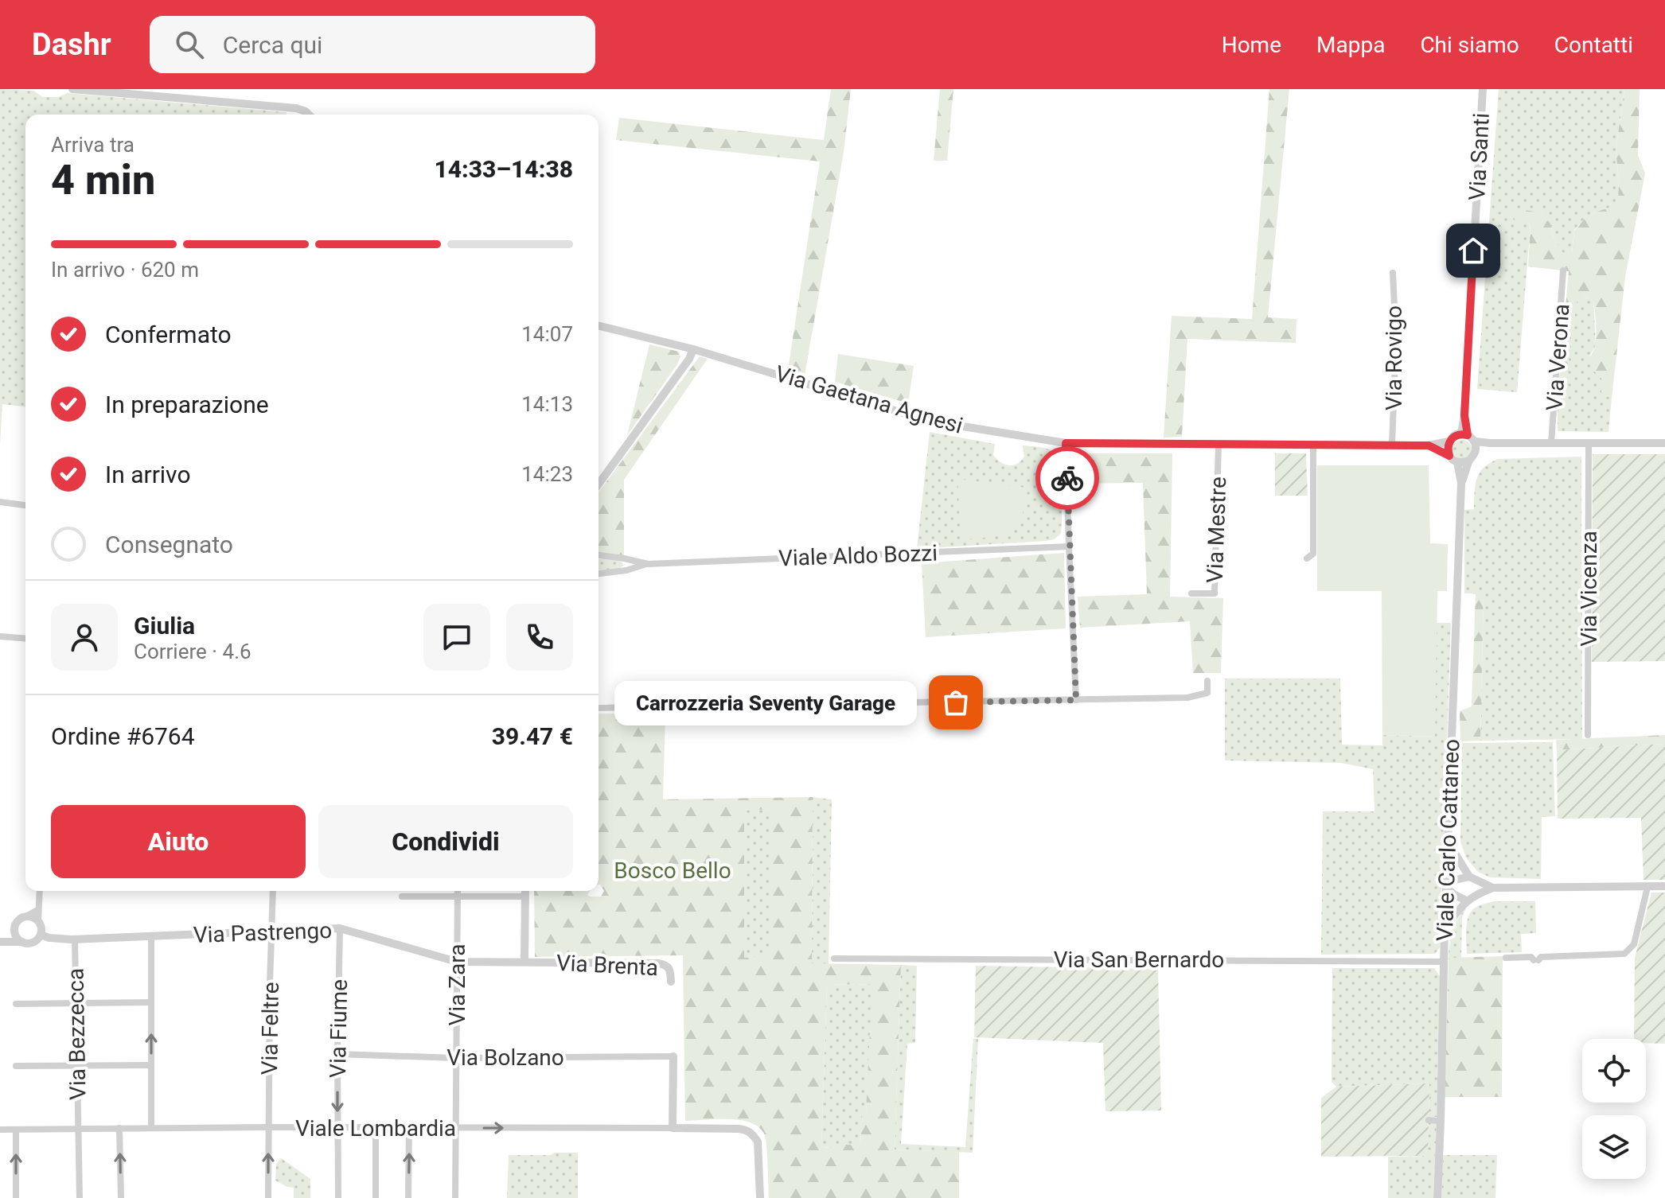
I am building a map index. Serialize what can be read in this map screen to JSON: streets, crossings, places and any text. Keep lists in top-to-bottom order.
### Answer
{
  "streets": {
    "street": [
      "Via Santi",
      "Via Verona",
      "Via Rovigo",
      "Via Gaetana Agnesi",
      "Via Mestre",
      "Viale Aldo Bozzi",
      "Via Vicenza",
      "Viale Carlo Cattaneo",
      "Via Pastrengo",
      "Via San Bernardo",
      "Via Brenta",
      "Via Zara",
      "Via Feltre",
      "Via Fiume",
      "Via Bezzecca",
      "Via Bolzano",
      "Viale Lombardia"
    ]
  },
  "crossings": [
    ["Via Santi", "Via Gaetana Agnesi"],
    ["Via Santi", "Viale Carlo Cattaneo"],
    ["Via Rovigo", "Via Gaetana Agnesi"],
    ["Via Gaetana Agnesi", "Via Mestre"],
    ["Via Gaetana Agnesi", "Viale Carlo Cattaneo"],
    ["Viale Carlo Cattaneo", "Via San Bernardo"],
    ["Via Pastrengo", "Via Brenta"],
    ["Via Pastrengo", "Via Zara"],
    ["Via Pastrengo", "Via Feltre"],
    ["Via Pastrengo", "Via Fiume"],
    ["Via Pastrengo", "Via Bezzecca"],
    ["Via Zara", "Via Bolzano"],
    ["Via Zara", "Viale Lombardia"],
    ["Via Feltre", "Viale Lombardia"],
    ["Via Fiume", "Via Bolzano"],
    ["Via Fiume", "Viale Lombardia"],
    ["Via Bezzecca", "Viale Lombardia"]
  ],
  "parks": ["Bosco Bello"],
  "places": ["Carrozzeria Seventy Garage"],
  "page": {
    "header": "Dashr",
    "search": "Cerca qui",
    "nav": [
      "Home",
      "Mappa",
      "Chi siamo",
      "Contatti"
    ],
    "heading": ["4 min", "Arriva tra", "14:33–14:38"],
    "panel": [
      "Giulia",
      "Corriere · 4.6",
      "Ordine #6764",
      "39.47 €"
    ],
    "bar": "In arrivo · 620 m",
    "list": [
      ["Confermato", "14:07"],
      ["In preparazione", "14:13"],
      ["In arrivo", "14:23"],
      "Consegnato"
    ],
    "bubble": "Carrozzeria Seventy Garage",
    "buttons": ["Aiuto", "Condividi"]
  }
}
